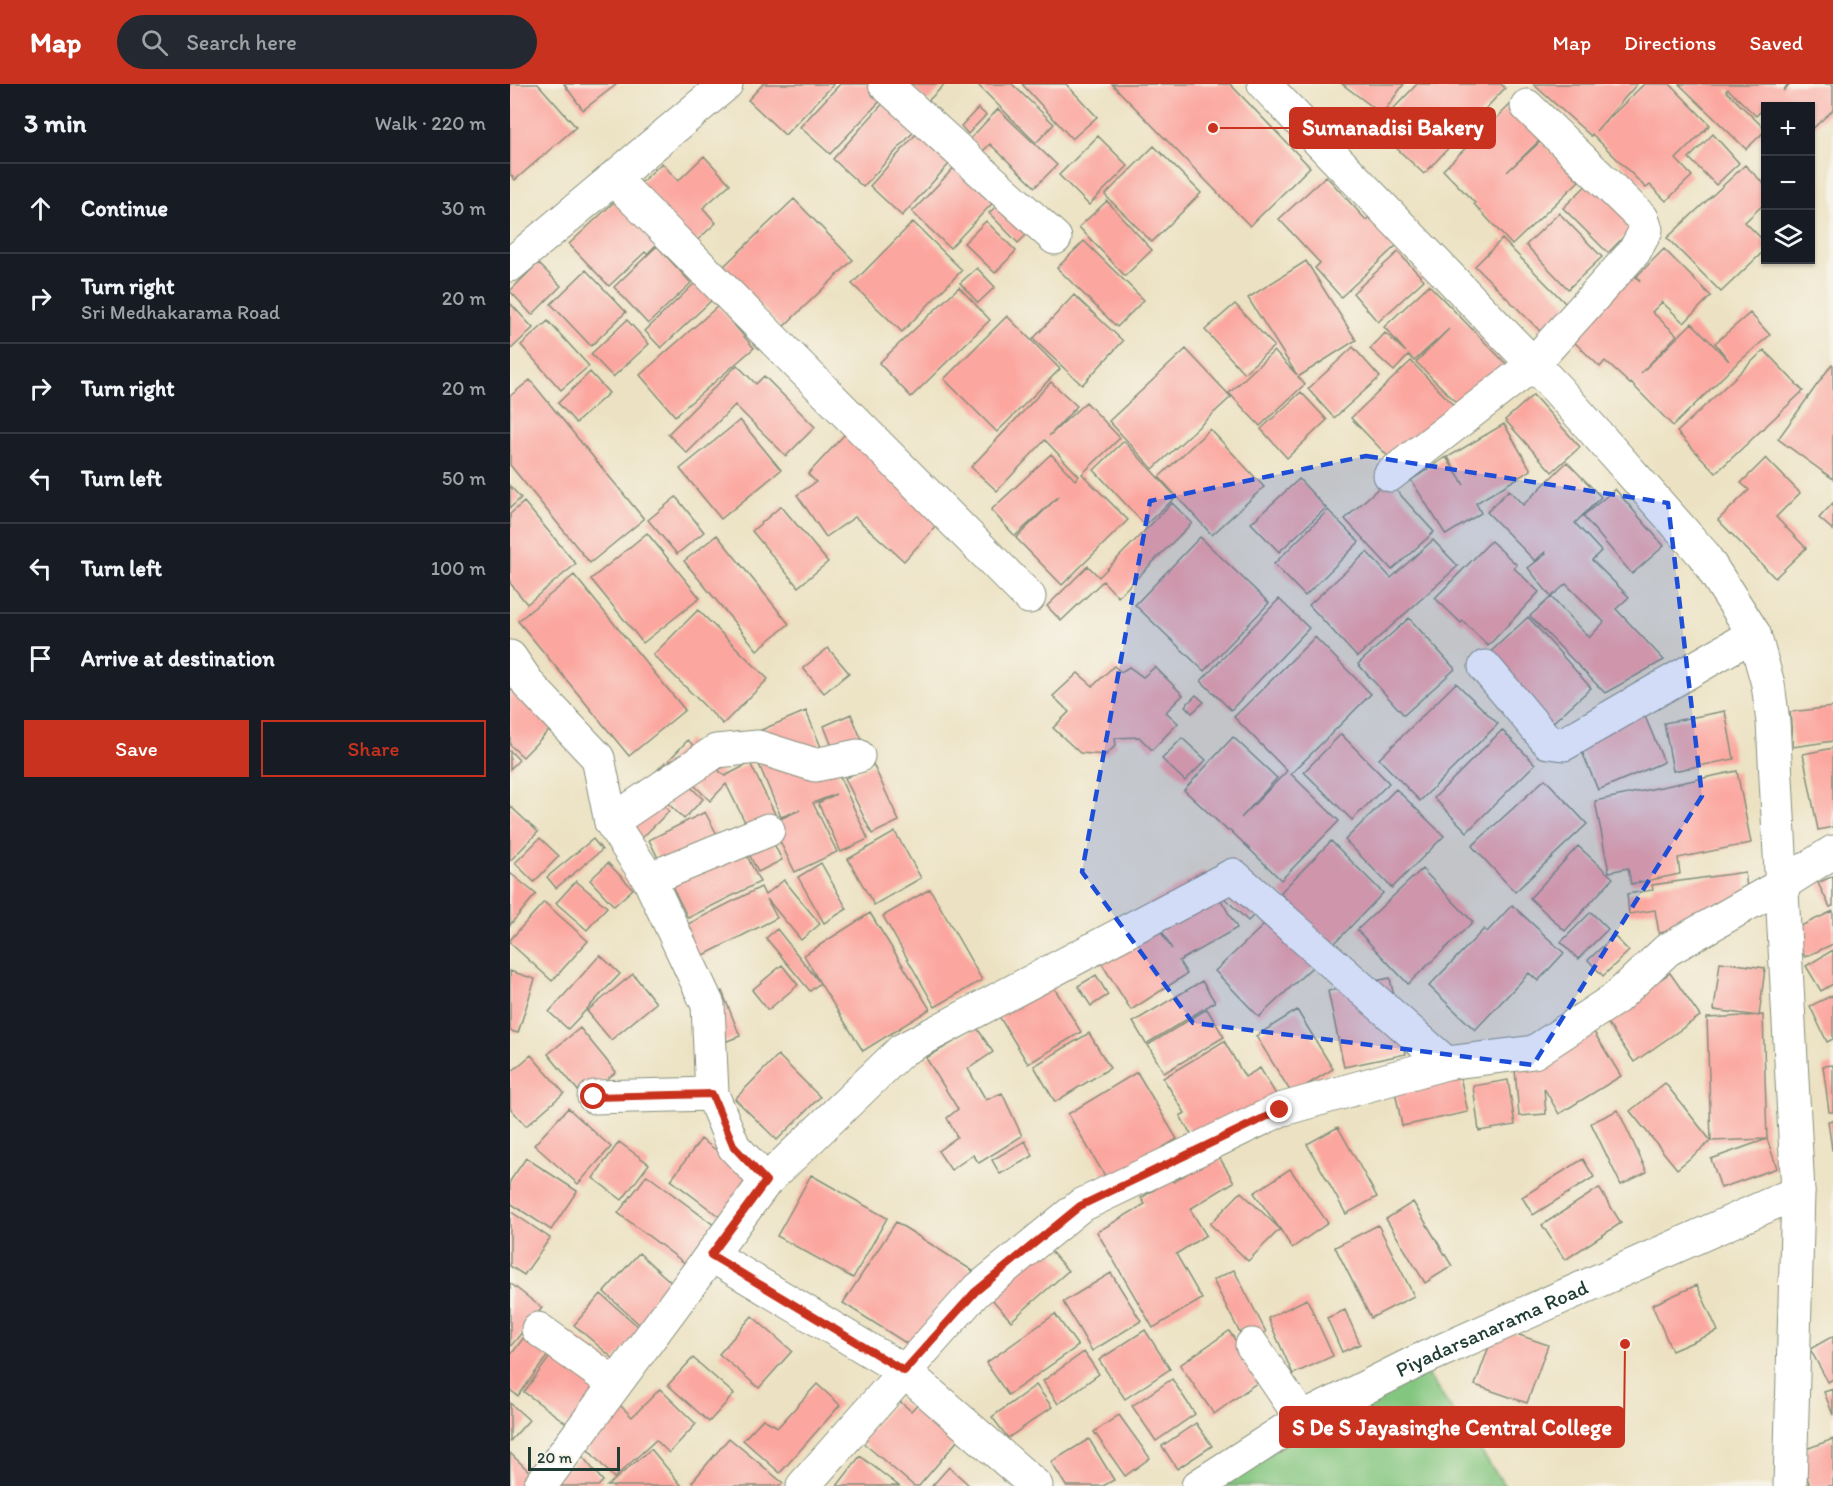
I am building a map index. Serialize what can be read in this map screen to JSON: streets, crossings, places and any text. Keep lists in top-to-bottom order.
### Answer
{
  "streets": {
    "street": ["Piyadarsanarama Road"]
  },
  "places": ["Sumanadisi Bakery", "S De S Jayasinghe Central College"],
  "scale_bar": "20 m",
  "page": {
    "header": "Map",
    "search": "Search here",
    "nav": ["Map", "Directions", "Saved"],
    "heading": ["3 min", "Walk · 220 m"],
    "map_buttons": ["+", "−"],
    "list": [
      ["Continue", "30 m"],
      ["Turn right", "Sri Medhakarama Road", "20 m"],
      ["Turn right", "20 m"],
      ["Turn left", "50 m"],
      ["Turn left", "100 m"],
      "Arrive at destination"
    ],
    "buttons": ["Save", "Share"],
    "scale": "20 m"
  }
}
